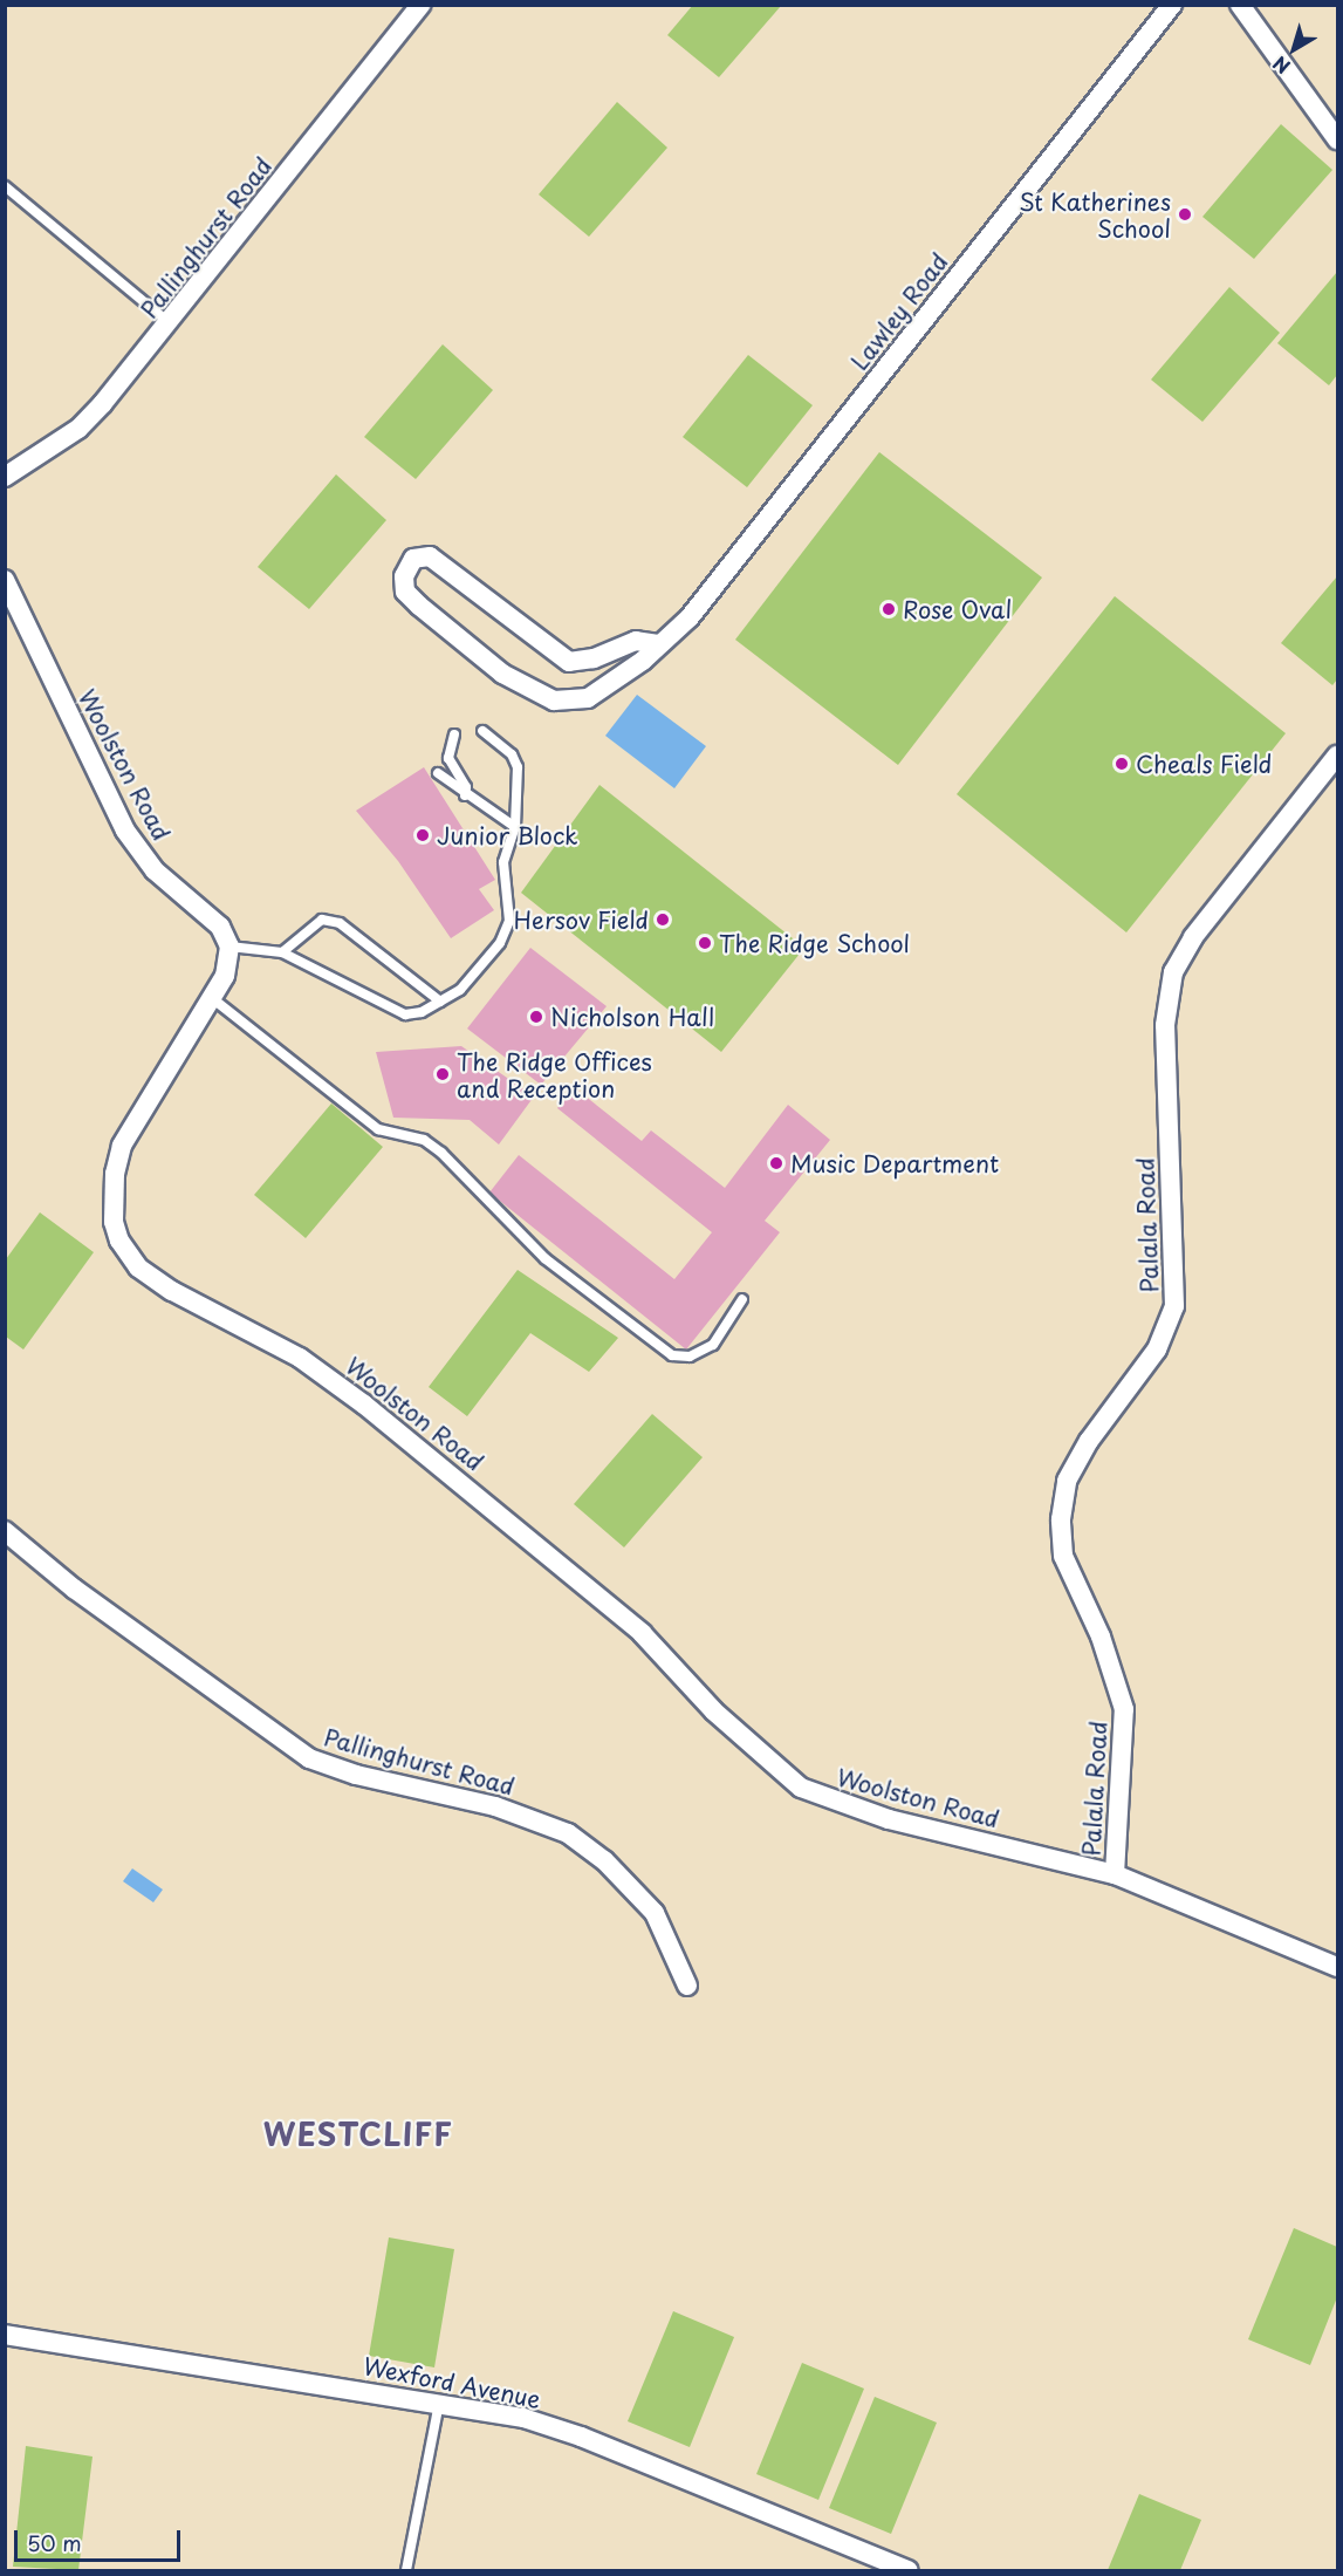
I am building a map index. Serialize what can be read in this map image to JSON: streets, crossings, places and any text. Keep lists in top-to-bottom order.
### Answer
{
  "streets": {
    "street": [
      "Pallinghurst Road",
      "Lawley Road",
      "Woolston Road",
      "Palala Road",
      "Wexford Avenue"
    ]
  },
  "crossings": [
    ["Woolston Road", "Palala Road"]
  ],
  "districts": ["WESTCLIFF"],
  "places": [
    "St Katherines School",
    "Rose Oval",
    "Cheals Field",
    "Junior Block",
    "Hersov Field",
    "The Ridge School",
    "Nicholson Hall",
    "The Ridge Offices and Reception",
    "Music Department"
  ],
  "scale_bar": "50 m",
  "north": "bottom left"
}
